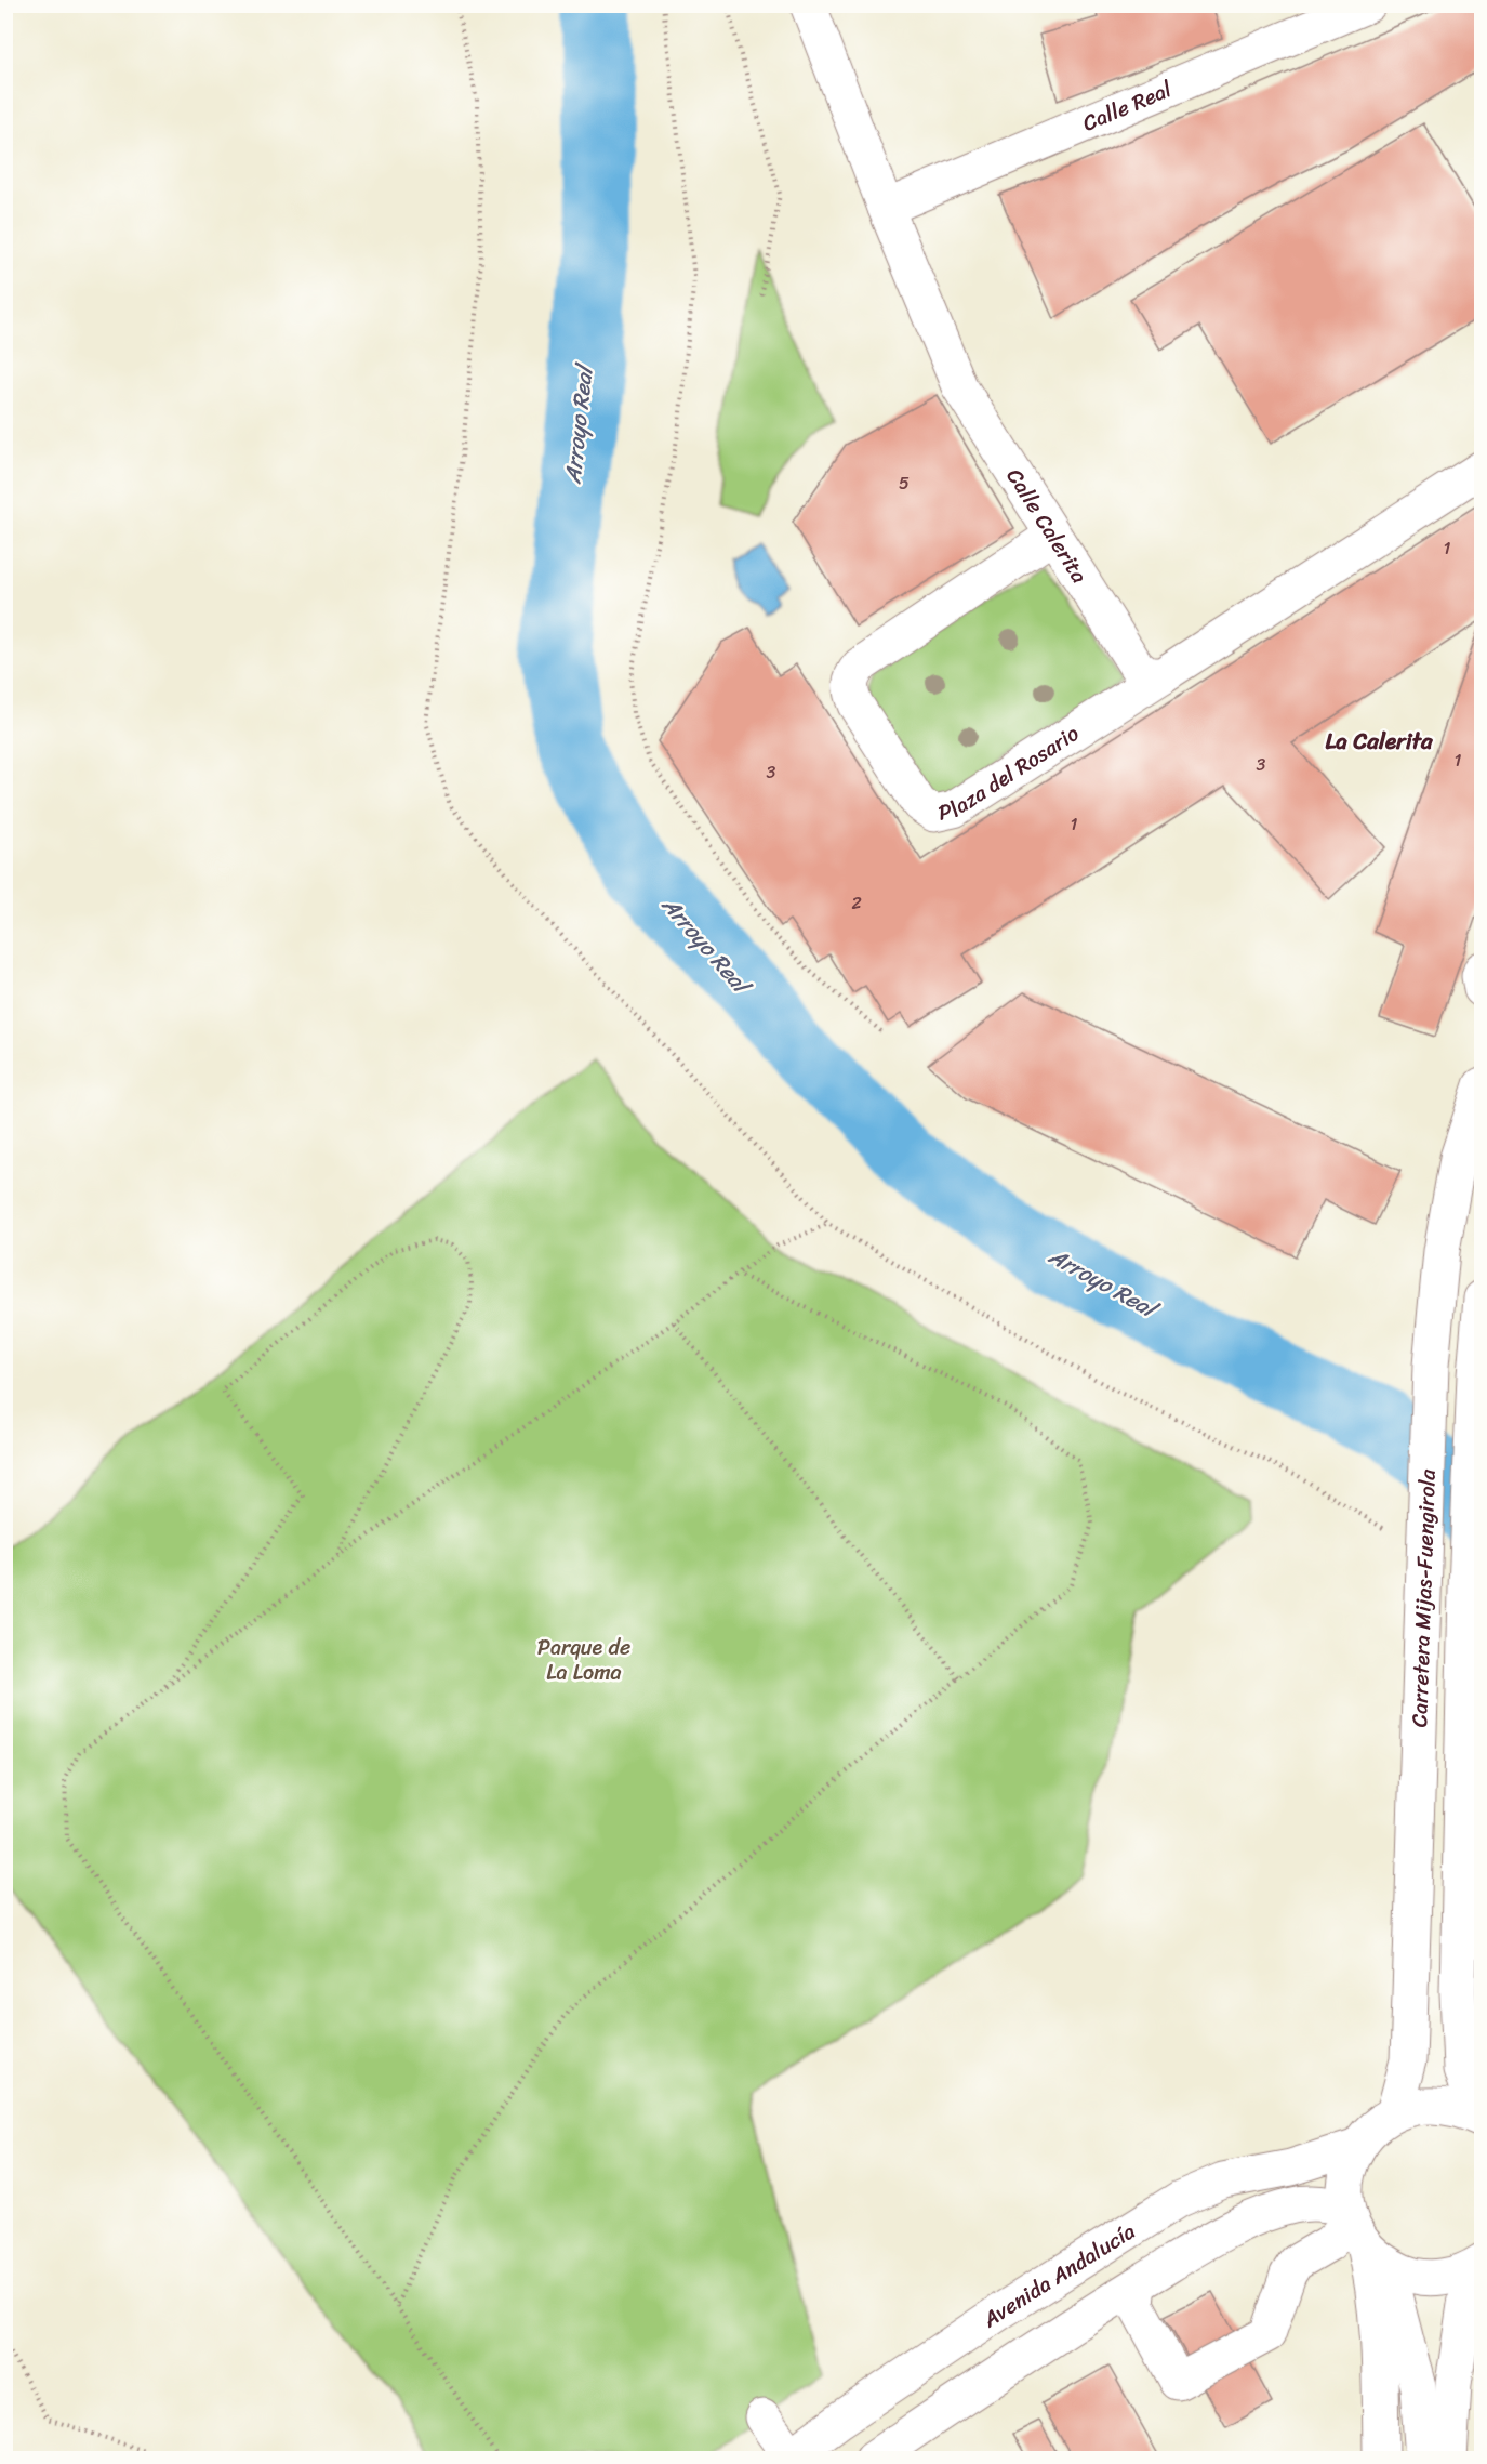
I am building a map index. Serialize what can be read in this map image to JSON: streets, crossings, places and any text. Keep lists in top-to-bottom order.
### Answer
{
  "streets": {
    "street": [
      "Calle Real",
      "Calle Calerita",
      "Plaza del Rosario",
      "Carretera Mijas-Fuengirola",
      "Avenida Andalucía"
    ]
  },
  "crossings": [
    ["Calle Real", "Calle Calerita"],
    ["Calle Calerita", "Plaza del Rosario"]
  ],
  "districts": ["La Calerita"],
  "water": ["Arroyo Real"],
  "parks": ["Parque de La Loma"],
  "house_numbers": [
    "5",
    "1",
    "1",
    "3",
    "3",
    "1",
    "2"
  ]
}
